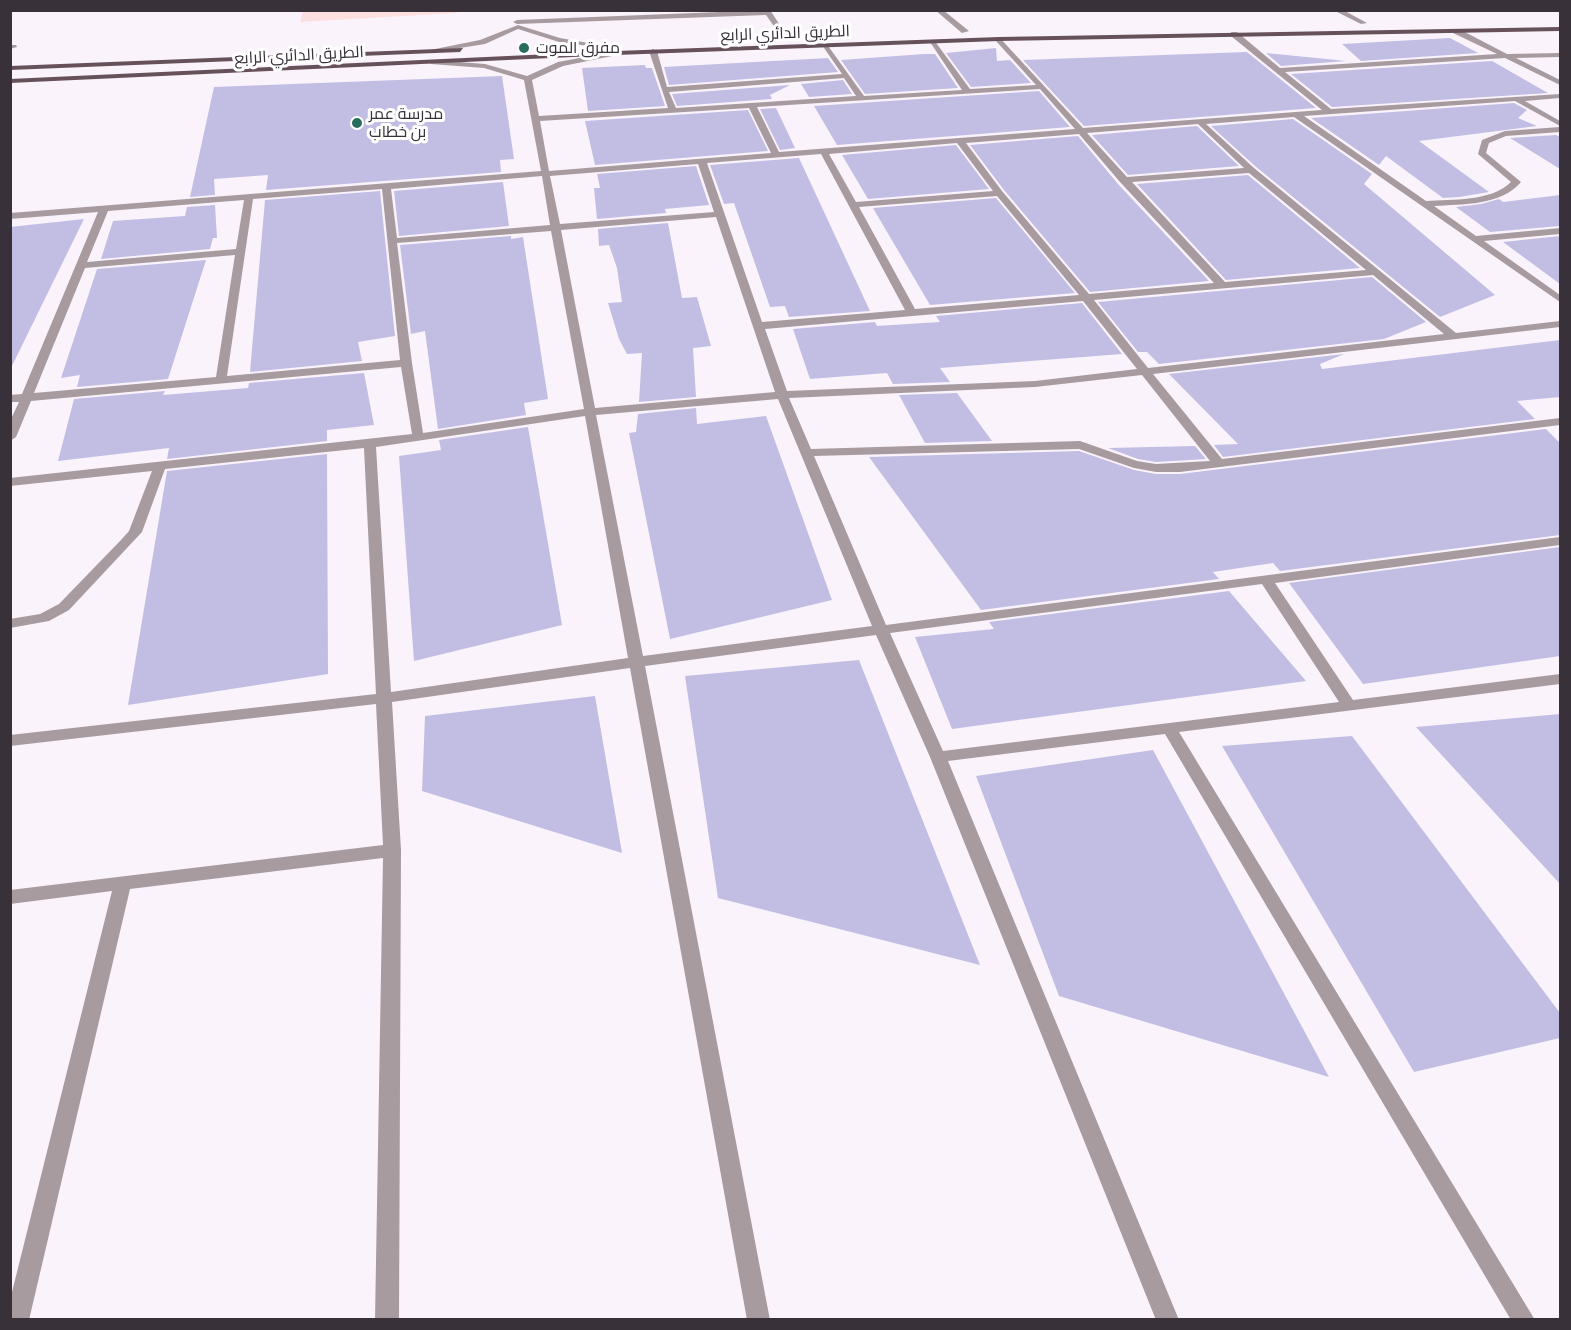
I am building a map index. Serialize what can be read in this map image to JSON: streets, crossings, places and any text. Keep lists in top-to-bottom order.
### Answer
{
  "streets": {
    "main road": ["الطريق الدائري الرابع"]
  },
  "places": ["مفرق الموت", "مدرسة عمر بن خطاب"]
}
